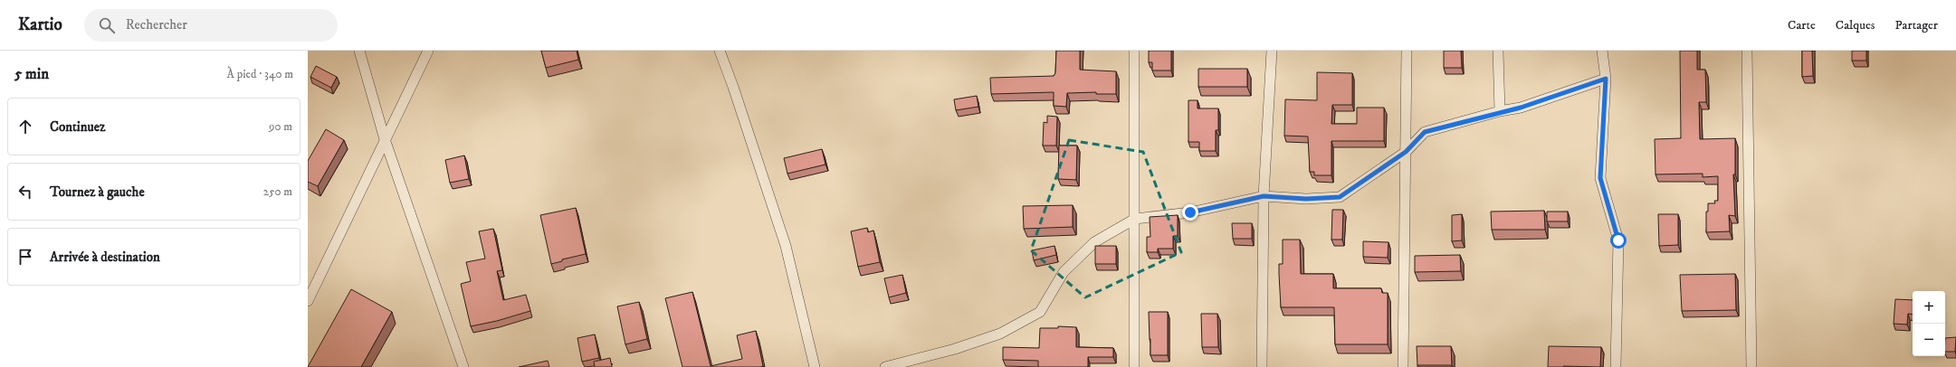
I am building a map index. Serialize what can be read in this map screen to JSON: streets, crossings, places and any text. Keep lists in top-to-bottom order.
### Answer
{
  "page": {
    "header": "Kartio",
    "search": "Rechercher",
    "nav": ["Carte", "Calques", "Partager"],
    "heading": ["5 min", "À pied · 340 m"],
    "list": [
      ["Continuez", "90 m"],
      ["Tournez à gauche", "250 m"],
      "Arrivée à destination"
    ],
    "map_buttons": ["+", "−"]
  }
}
